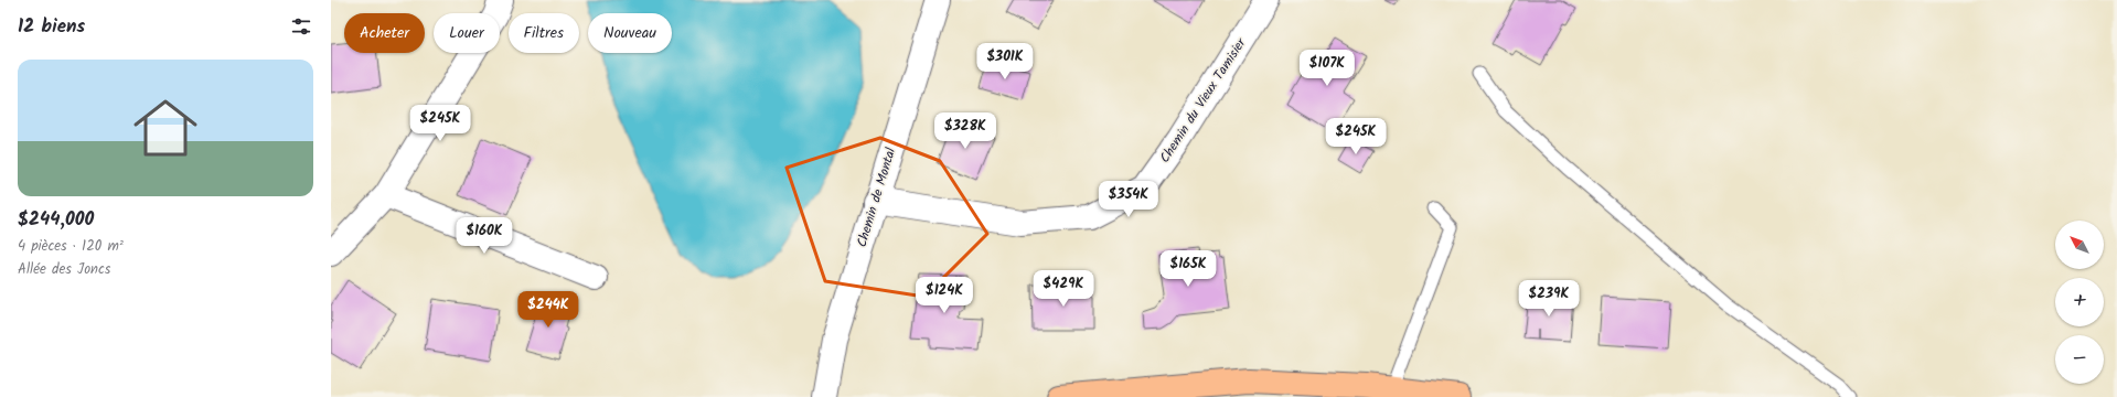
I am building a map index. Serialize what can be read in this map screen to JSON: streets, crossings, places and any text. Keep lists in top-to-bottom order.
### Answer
{
  "streets": {
    "street": ["Chemin du Vieux Tamisier", "Chemin de Montal"]
  },
  "crossings": [
    ["Chemin du Vieux Tamisier", "Chemin de Montal"]
  ],
  "north": "top left",
  "page": {
    "heading": "12 biens",
    "chip": [
      "Acheter",
      "Louer",
      "Filtres",
      "Nouveau"
    ],
    "price": [
      "$301K",
      "$107K",
      "$245K",
      "$328K",
      "$245K",
      "$354K",
      "$160K",
      "$165K",
      "$429K",
      "$124K",
      "$239K",
      "$244K"
    ],
    "list": [
      {
        "name": "$244,000",
        "note": "4 pièces · 120 m² · Allée des Joncs"
      }
    ],
    "map_buttons": ["+", "−"]
  }
}
